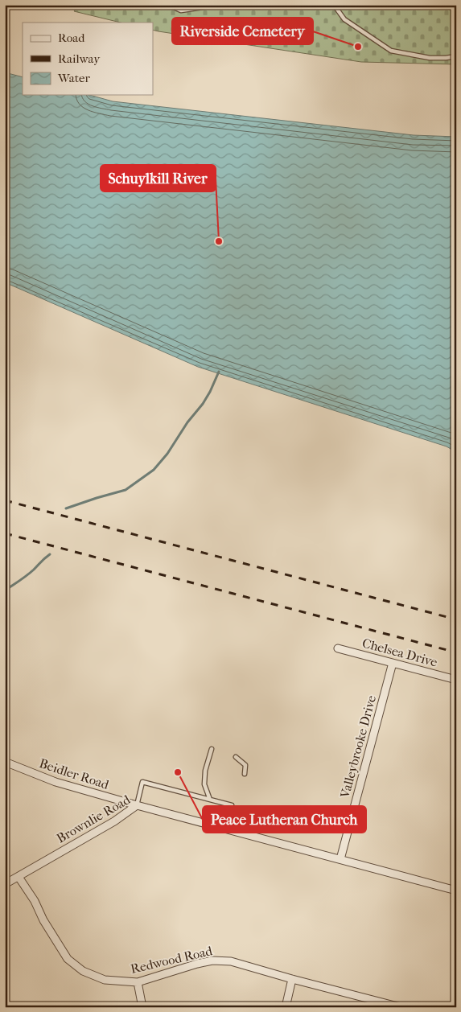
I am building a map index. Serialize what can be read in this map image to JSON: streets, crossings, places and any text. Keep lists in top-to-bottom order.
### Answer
{
  "streets": {
    "street": [
      "Chelsea Drive",
      "Valleybrooke Drive",
      "Beidler Road",
      "Brownlie Road",
      "Redwood Road"
    ]
  },
  "crossings": [
    ["Chelsea Drive", "Valleybrooke Drive"],
    ["Valleybrooke Drive", "Brownlie Road"],
    ["Beidler Road", "Brownlie Road"],
    ["Brownlie Road", "Redwood Road"]
  ],
  "places": ["Riverside Cemetery", "Schuylkill River", "Peace Lutheran Church"],
  "legend": ["Road", "Railway", "Water"]
}
